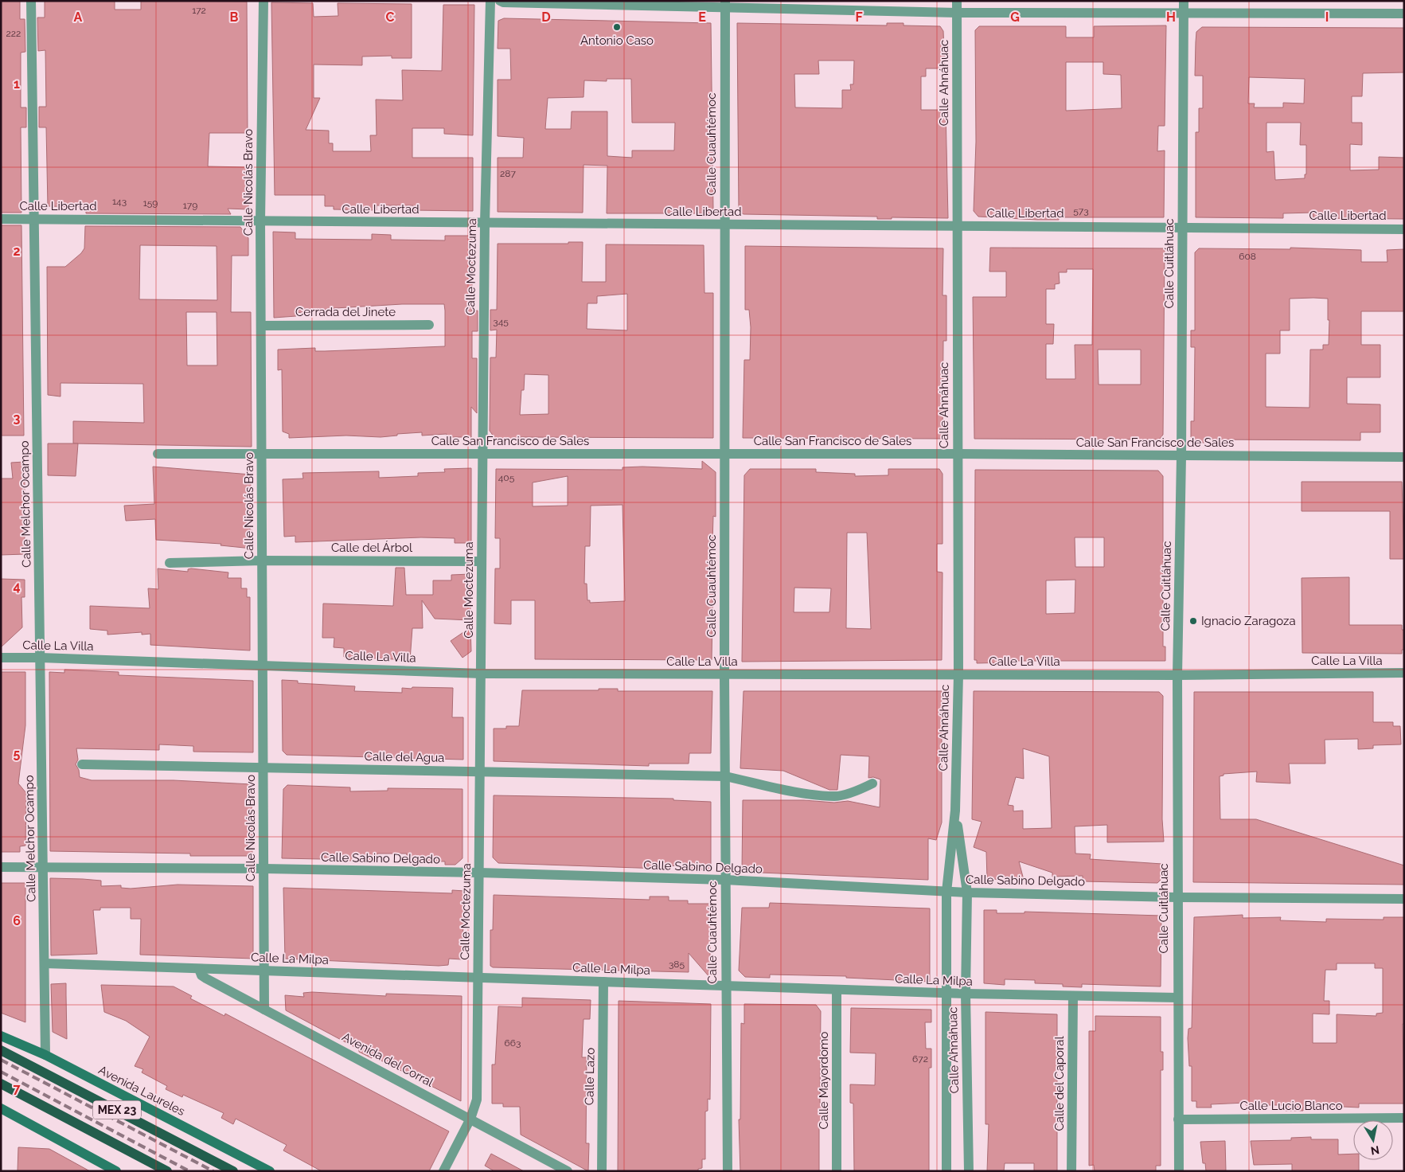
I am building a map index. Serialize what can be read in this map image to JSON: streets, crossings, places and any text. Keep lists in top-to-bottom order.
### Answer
{
  "streets": {
    "main road": ["Avenida Laureles", "MEX 23"],
    "street": [
      "Calle Ahnáhuac",
      "Calle Cuauhtémoc",
      "Calle Nicolás Bravo",
      "Calle Libertad",
      "Calle Cuitláhuac",
      "Calle Moctezuma",
      "Cerrada del Jinete",
      "Calle San Francisco de Sales",
      "Calle Melchor Ocampo",
      "Calle del Árbol",
      "Calle La Villa",
      "Calle del Agua",
      "Calle Sabino Delgado",
      "Calle La Milpa",
      "Avenida del Corral",
      "Calle Lazo",
      "Calle Mayordomo",
      "Calle del Caporal",
      "Calle Lucio Blanco"
    ]
  },
  "crossings": [
    ["Calle Ahnáhuac", "Calle Libertad"],
    ["Calle Ahnáhuac", "Calle San Francisco de Sales"],
    ["Calle Ahnáhuac", "Calle La Villa"],
    ["Calle Ahnáhuac", "Calle Sabino Delgado"],
    ["Calle Ahnáhuac", "Calle La Milpa"],
    ["Calle Cuauhtémoc", "Calle Libertad"],
    ["Calle Cuauhtémoc", "Calle San Francisco de Sales"],
    ["Calle Cuauhtémoc", "Calle La Villa"],
    ["Calle Cuauhtémoc", "Calle del Agua"],
    ["Calle Cuauhtémoc", "Calle Sabino Delgado"],
    ["Calle Cuauhtémoc", "Calle La Milpa"],
    ["Calle Nicolás Bravo", "Calle Libertad"],
    ["Calle Nicolás Bravo", "Cerrada del Jinete"],
    ["Calle Nicolás Bravo", "Calle San Francisco de Sales"],
    ["Calle Nicolás Bravo", "Calle del Árbol"],
    ["Calle Nicolás Bravo", "Calle La Villa"],
    ["Calle Nicolás Bravo", "Calle del Agua"],
    ["Calle Nicolás Bravo", "Calle Sabino Delgado"],
    ["Calle Nicolás Bravo", "Calle La Milpa"],
    ["Calle Nicolás Bravo", "Avenida del Corral"],
    ["Calle Libertad", "Calle Cuitláhuac"],
    ["Calle Libertad", "Calle Moctezuma"],
    ["Calle Libertad", "Calle Melchor Ocampo"],
    ["Calle Cuitláhuac", "Calle San Francisco de Sales"],
    ["Calle Cuitláhuac", "Calle La Villa"],
    ["Calle Cuitláhuac", "Calle Sabino Delgado"],
    ["Calle Cuitláhuac", "Calle La Milpa"],
    ["Calle Cuitláhuac", "Calle Lucio Blanco"],
    ["Calle Moctezuma", "Calle San Francisco de Sales"],
    ["Calle Moctezuma", "Calle del Árbol"],
    ["Calle Moctezuma", "Calle La Villa"],
    ["Calle Moctezuma", "Calle del Agua"],
    ["Calle Moctezuma", "Calle Sabino Delgado"],
    ["Calle Moctezuma", "Calle La Milpa"],
    ["Calle Moctezuma", "Avenida del Corral"],
    ["Calle Melchor Ocampo", "Calle La Villa"],
    ["Calle Melchor Ocampo", "Calle Sabino Delgado"],
    ["Calle Melchor Ocampo", "Calle La Milpa"],
    ["Calle Melchor Ocampo", "Avenida Laureles"],
    ["Calle La Milpa", "Avenida del Corral"],
    ["Calle La Milpa", "Calle Lazo"],
    ["Calle La Milpa", "Calle Mayordomo"],
    ["Calle La Milpa", "Calle del Caporal"]
  ],
  "places": ["Antonio Caso", "Ignacio Zaragoza"],
  "house_numbers": [
    "172",
    "222",
    "287",
    "143",
    "159",
    "179",
    "573",
    "608",
    "345",
    "405",
    "385",
    "663",
    "672"
  ],
  "north": "bottom",
  "grid": {
    "columns": [
      "A",
      "B",
      "C",
      "D",
      "E",
      "F",
      "G",
      "H",
      "I"
    ],
    "rows": [
      "1",
      "2",
      "3",
      "4",
      "5",
      "6",
      "7"
    ]
  }
}
